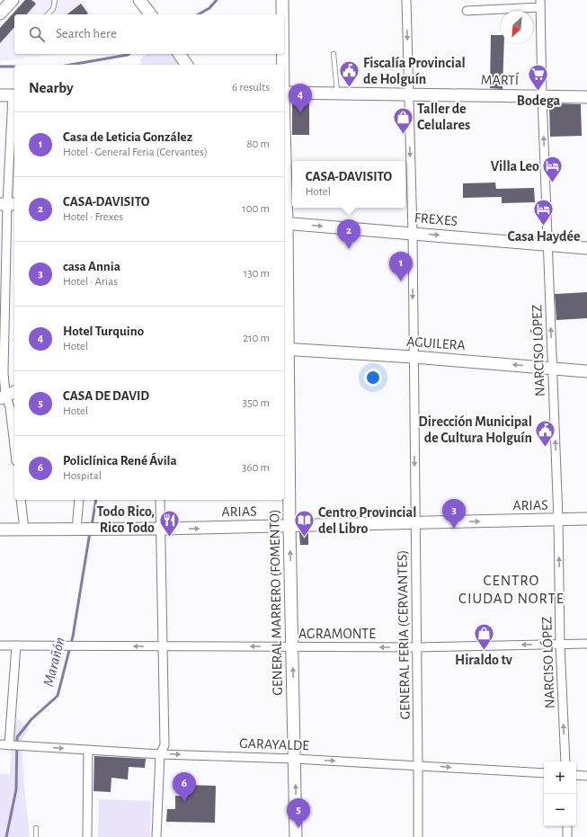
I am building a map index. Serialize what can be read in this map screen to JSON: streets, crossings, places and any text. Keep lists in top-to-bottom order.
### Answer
{
  "streets": {
    "street": [
      "MARTÍ",
      "FREXES",
      "AGUILERA",
      "NARCISO LÓPEZ",
      "ARIAS",
      "GENERAL MARRERO (FOMENTO)",
      "AGRAMONTE",
      "GENERAL FERIA (CERVANTES)",
      "GARAYALDE"
    ]
  },
  "crossings": [
    ["MARTÍ", "NARCISO LÓPEZ"],
    ["MARTÍ", "GENERAL FERIA (CERVANTES)"],
    ["FREXES", "NARCISO LÓPEZ"],
    ["FREXES", "GENERAL MARRERO (FOMENTO)"],
    ["FREXES", "GENERAL FERIA (CERVANTES)"],
    ["AGUILERA", "NARCISO LÓPEZ"],
    ["AGUILERA", "GENERAL MARRERO (FOMENTO)"],
    ["AGUILERA", "GENERAL FERIA (CERVANTES)"],
    ["NARCISO LÓPEZ", "ARIAS"],
    ["NARCISO LÓPEZ", "AGRAMONTE"],
    ["ARIAS", "GENERAL MARRERO (FOMENTO)"],
    ["ARIAS", "GENERAL FERIA (CERVANTES)"],
    ["GENERAL MARRERO (FOMENTO)", "AGRAMONTE"],
    ["GENERAL MARRERO (FOMENTO)", "GARAYALDE"],
    ["AGRAMONTE", "GENERAL FERIA (CERVANTES)"],
    ["GENERAL FERIA (CERVANTES)", "GARAYALDE"]
  ],
  "one_way": [
    "FREXES",
    "AGUILERA",
    "NARCISO LÓPEZ",
    "ARIAS",
    "GENERAL MARRERO (FOMENTO)",
    "AGRAMONTE",
    "GENERAL FERIA (CERVANTES)",
    "GARAYALDE"
  ],
  "districts": ["CENTRO CIUDAD NORTE"],
  "water": ["Marañón"],
  "places": {
    "public building": ["Fiscalía Provincial de Holguín", "Dirección Municipal de Cultura Holguín"],
    "supermarket": ["Bodega"],
    "shop": ["Taller de Celulares", "Hiraldo tv"],
    "hotel": ["Villa Leo", "Casa Haydée"],
    "restaurant": ["Todo Rico, Rico Todo"],
    "library": ["Centro Provincial del Libro"]
  },
  "north": "bottom left",
  "page": {
    "search": "Search here",
    "heading": ["Nearby", "6 results"],
    "pins": [
      "4",
      "2",
      "1",
      "3",
      "6",
      "5"
    ],
    "list": [
      {
        "mark": "1",
        "name": "Casa de Leticia González",
        "note": "Hotel · General Feria (Cervantes)",
        "value": "80 m"
      },
      {
        "mark": "2",
        "name": "CASA-DAVISITO",
        "note": "Hotel · Frexes",
        "value": "100 m"
      },
      {
        "mark": "3",
        "name": "casa Annia",
        "note": "Hotel · Arias",
        "value": "130 m"
      },
      {
        "mark": "4",
        "name": "Hotel Turquino",
        "note": "Hotel",
        "value": "210 m"
      },
      {
        "mark": "5",
        "name": "CASA DE DAVID",
        "note": "Hotel",
        "value": "350 m"
      },
      {
        "mark": "6",
        "name": "Policlínica René Ávila",
        "note": "Hospital",
        "value": "360 m"
      }
    ],
    "popup": ["CASA-DAVISITO", "Hotel"],
    "map_buttons": ["+", "−"]
  }
}
